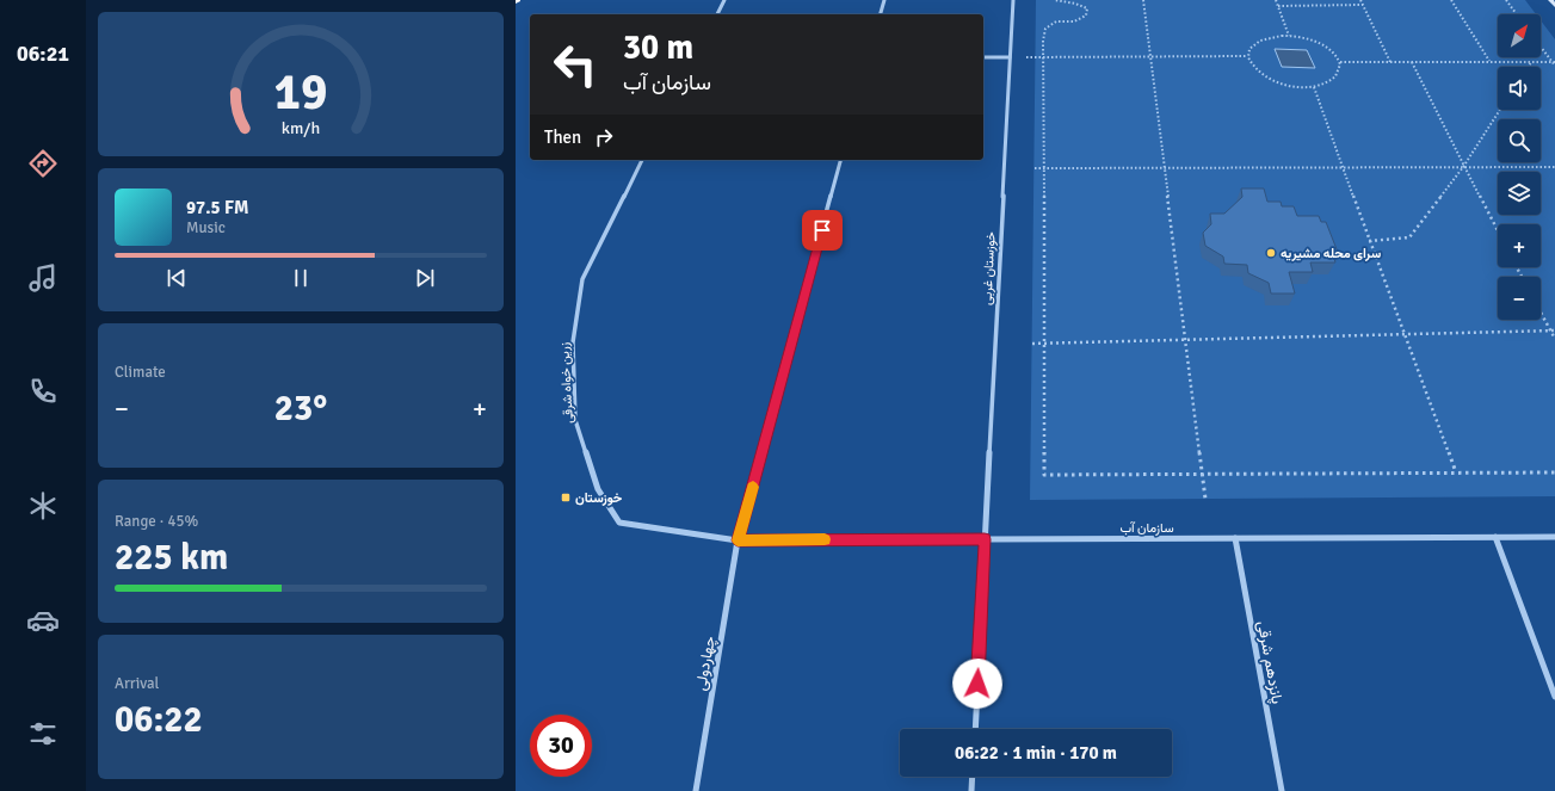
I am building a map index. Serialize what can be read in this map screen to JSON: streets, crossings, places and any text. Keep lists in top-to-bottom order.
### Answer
{
  "streets": {
    "street": [
      "خوزستان غربی",
      "زرین خواه شرقی",
      "سازمان آب",
      "پانزدهم شرقی",
      "چهاردولی"
    ]
  },
  "crossings": [
    ["خوزستان غربی", "سازمان آب"],
    ["زرین خواه شرقی", "سازمان آب"],
    ["زرین خواه شرقی", "چهاردولی"],
    ["سازمان آب", "پانزدهم شرقی"],
    ["سازمان آب", "چهاردولی"]
  ],
  "places": {
    "other": ["سرای محله مشیریه"],
    "transit": ["خوزستان"]
  },
  "north": "top right",
  "page": {
    "tabs": "06:21",
    "map_buttons": ["+", "−"],
    "turn": ["30 m", "سازمان آب"],
    "then": "Then",
    "song": ["97.5 FM", "Music"],
    "tile": [
      "Climate",
      ["Range · 45%", "225 km"],
      ["Arrival", "06:22"]
    ],
    "heat": ["−", "23°", "+"],
    "limit": "30",
    "trip": "06:22 · 1 min · 170 m",
    "gauge": ["19", "km/h"]
  }
}
